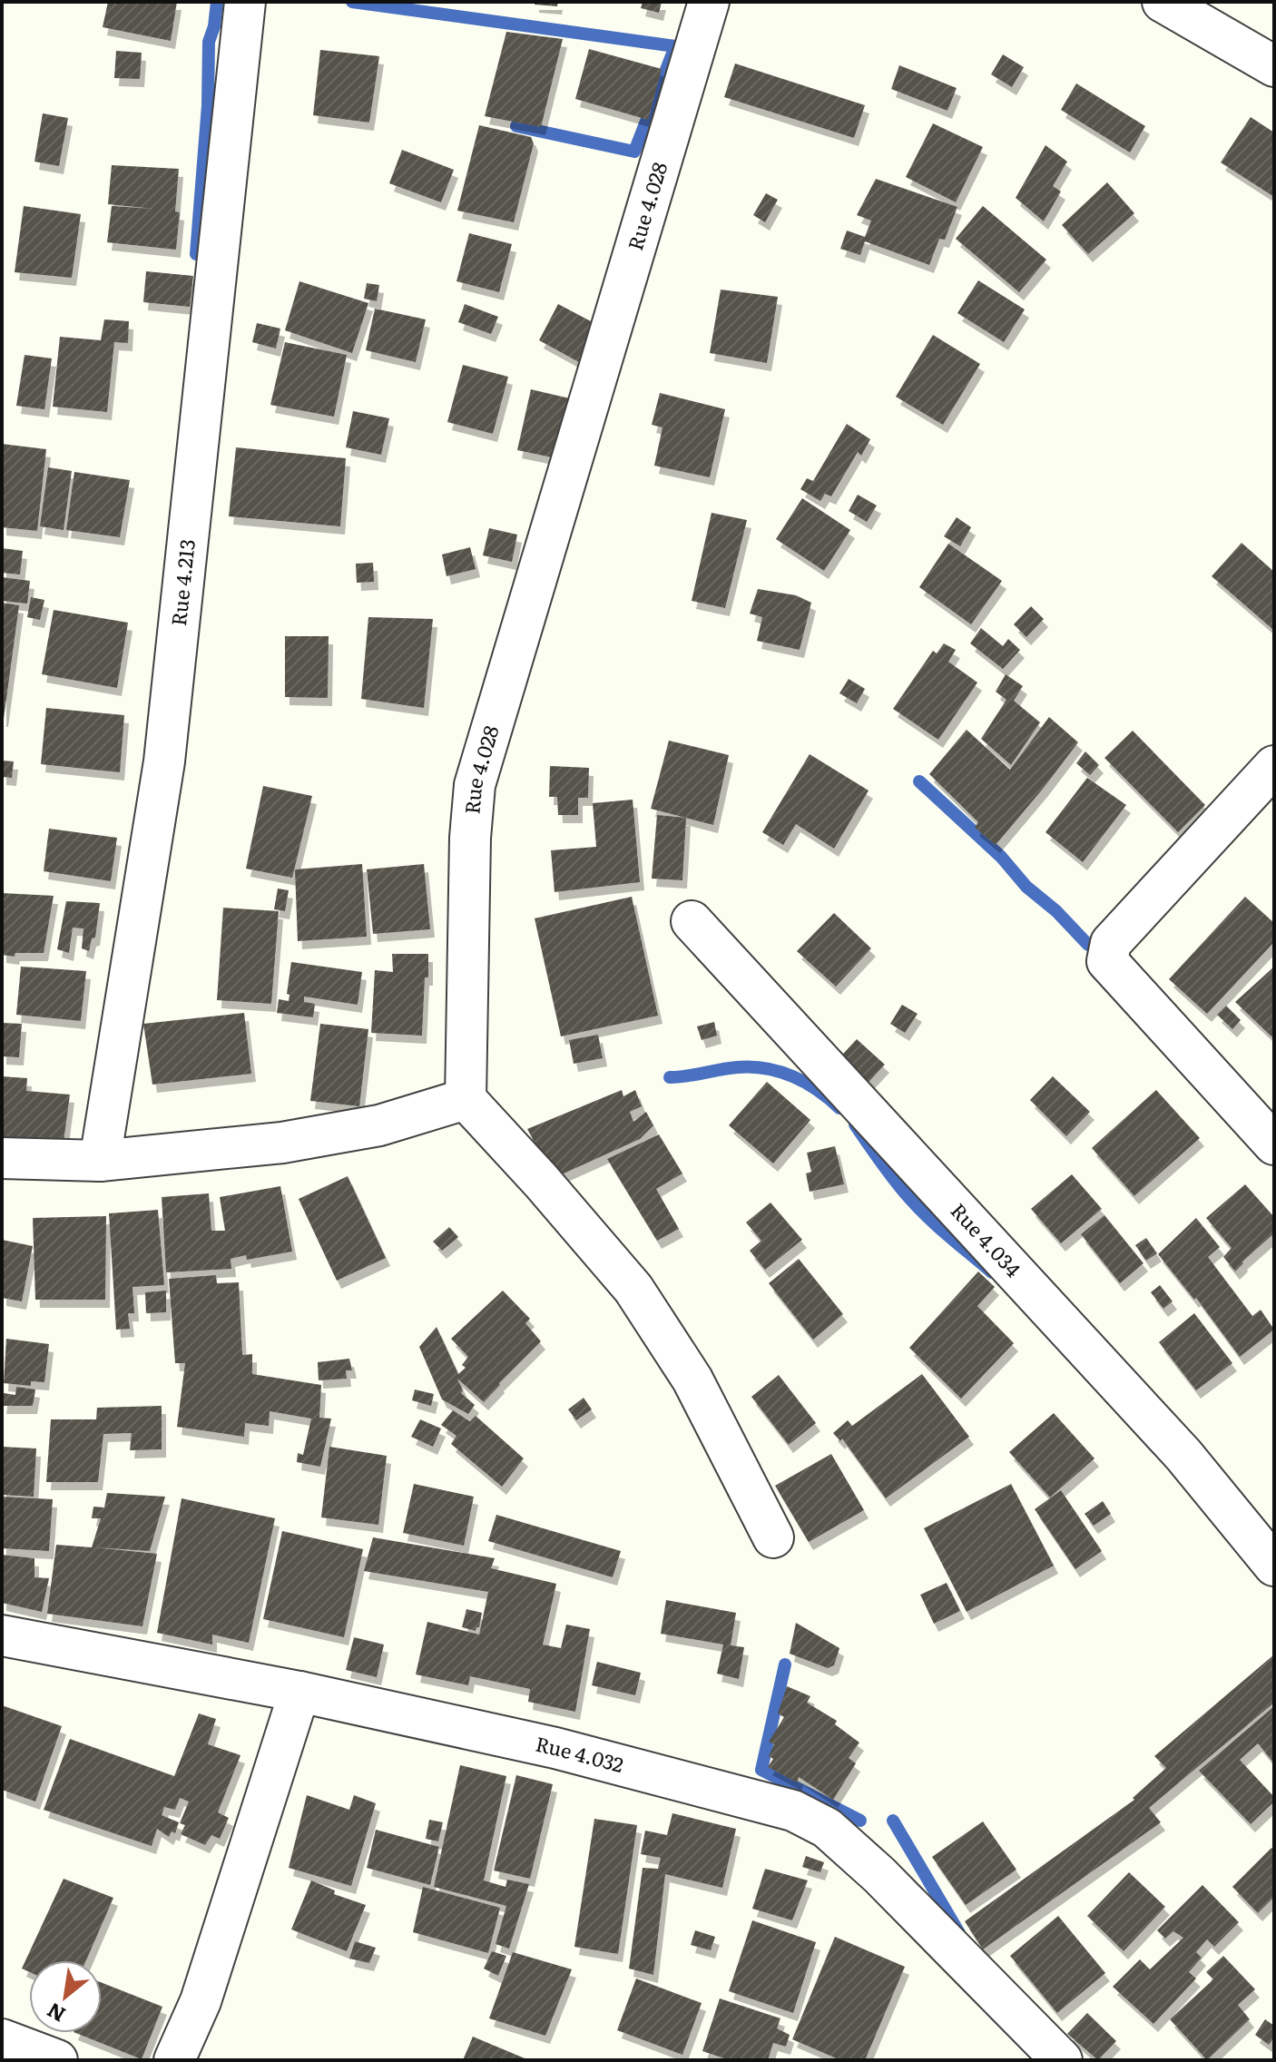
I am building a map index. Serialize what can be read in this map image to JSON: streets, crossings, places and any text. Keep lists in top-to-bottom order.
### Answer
{
  "streets": {
    "street": [
      "Rue 4.028",
      "Rue 4.213",
      "Rue 4.034",
      "Rue 4.032"
    ]
  },
  "north": "bottom left"
}
